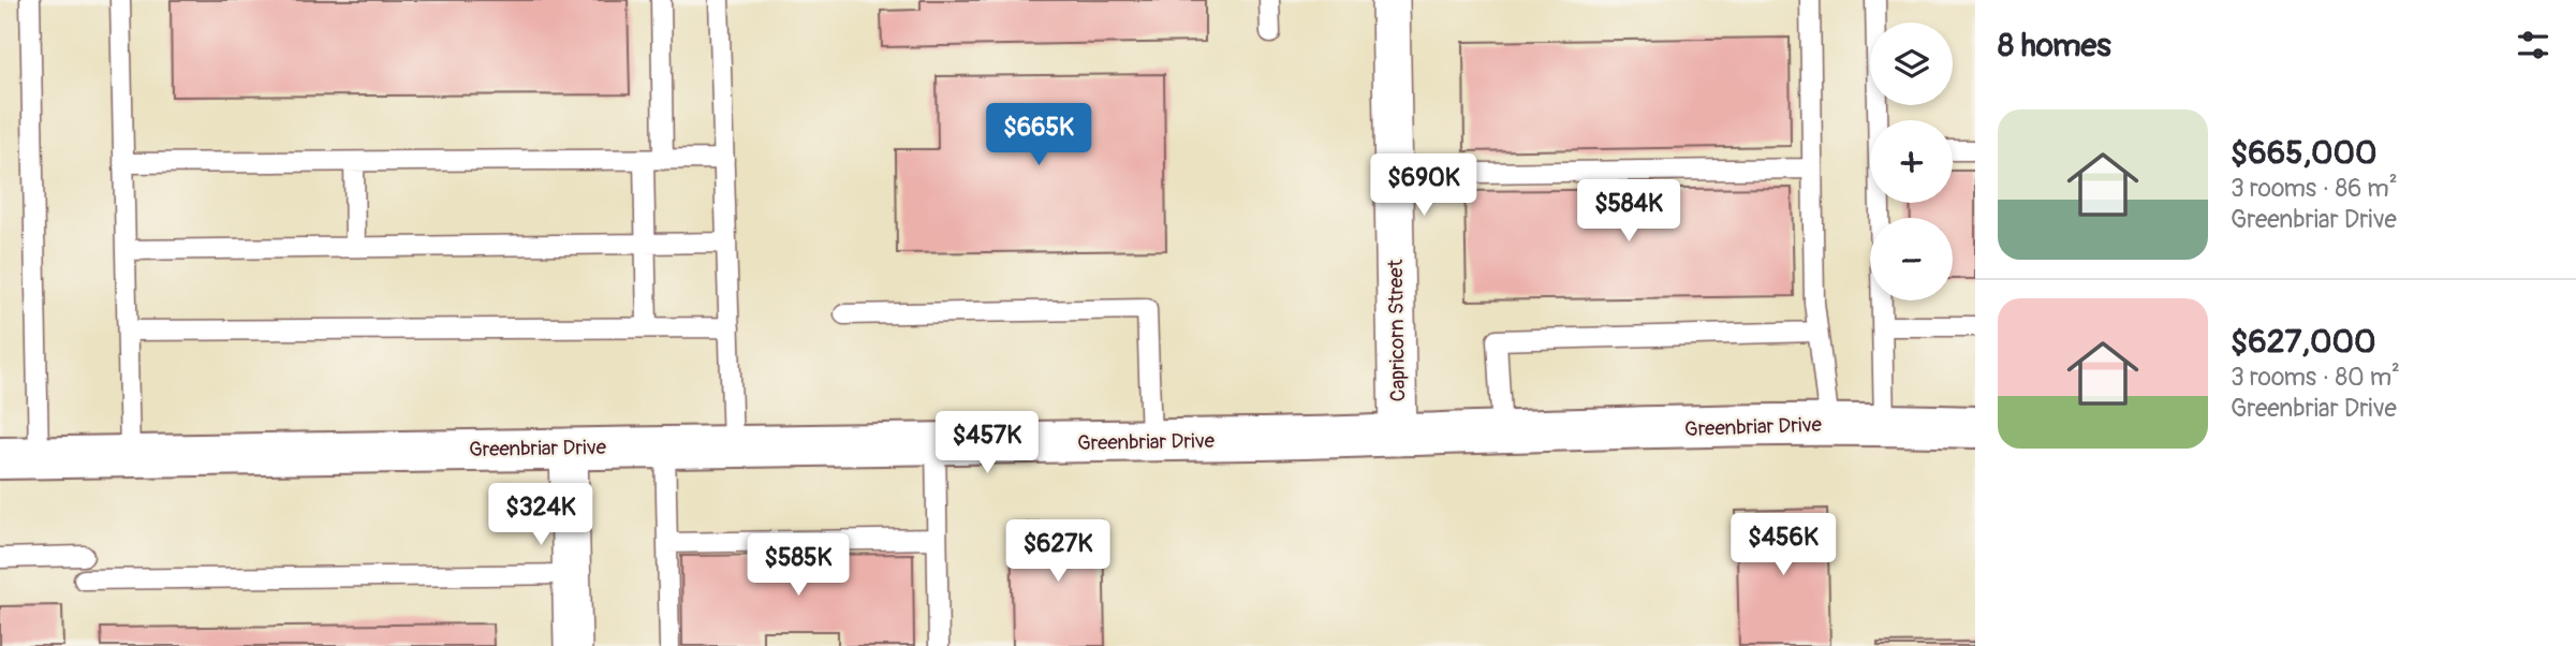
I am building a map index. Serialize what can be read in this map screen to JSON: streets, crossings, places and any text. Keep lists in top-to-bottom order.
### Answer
{
  "streets": {
    "street": ["Capricorn Street", "Greenbriar Drive"]
  },
  "crossings": [
    ["Capricorn Street", "Greenbriar Drive"]
  ],
  "page": {
    "heading": "8 homes",
    "map_buttons": ["+", "−"],
    "list": [
      {
        "name": "$665,000",
        "note": "3 rooms · 86 m² · Greenbriar Drive"
      },
      {
        "name": "$627,000",
        "note": "3 rooms · 80 m² · Greenbriar Drive"
      }
    ],
    "price": [
      "$665K",
      "$690K",
      "$584K",
      "$457K",
      "$324K",
      "$456K",
      "$627K",
      "$585K"
    ]
  }
}
